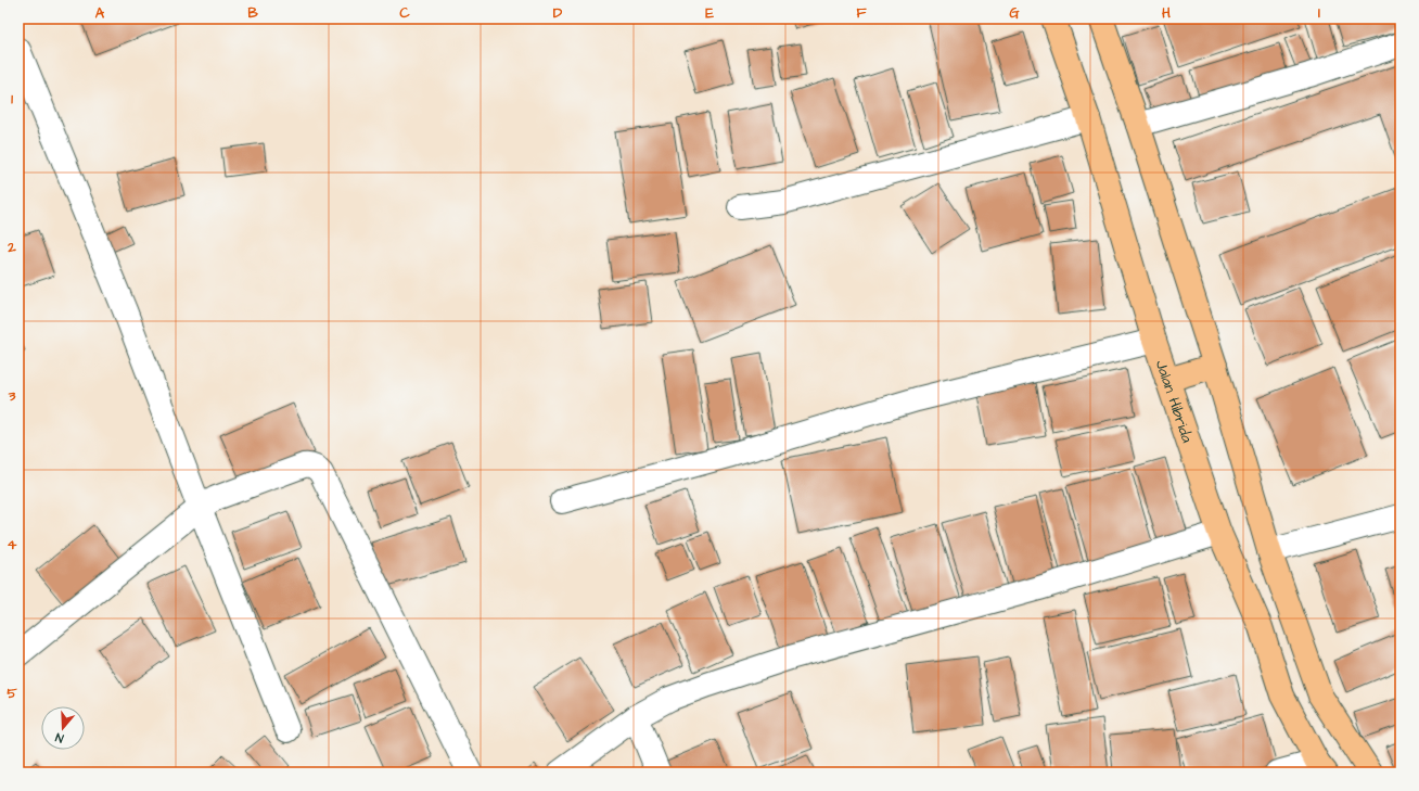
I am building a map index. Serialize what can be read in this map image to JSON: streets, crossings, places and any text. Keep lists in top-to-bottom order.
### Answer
{
  "streets": {
    "main road": ["Jalan Hibrida"]
  },
  "north": "bottom",
  "grid": {
    "columns": [
      "A",
      "B",
      "C",
      "D",
      "E",
      "F",
      "G",
      "H",
      "I"
    ],
    "rows": [
      "1",
      "2",
      "3",
      "4",
      "5"
    ]
  }
}
